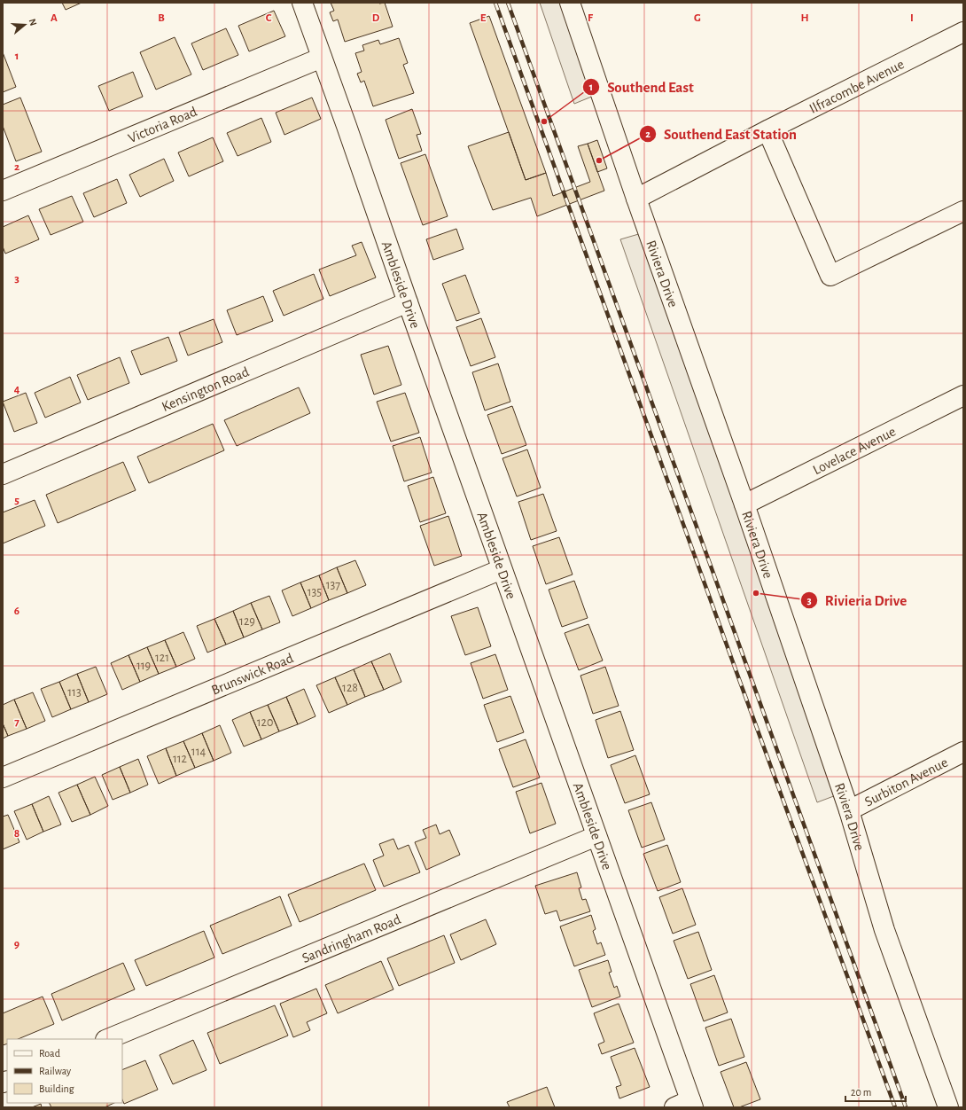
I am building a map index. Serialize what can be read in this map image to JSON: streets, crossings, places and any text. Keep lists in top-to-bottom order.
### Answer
{
  "streets": {
    "street": [
      "Ilfracombe Avenue",
      "Victoria Road",
      "Riviera Drive",
      "Ambleside Drive",
      "Kensington Road",
      "Lovelace Avenue",
      "Brunswick Road",
      "Surbiton Avenue",
      "Sandringham Road"
    ]
  },
  "crossings": [
    ["Ilfracombe Avenue", "Riviera Drive"],
    ["Victoria Road", "Ambleside Drive"],
    ["Riviera Drive", "Lovelace Avenue"],
    ["Riviera Drive", "Surbiton Avenue"],
    ["Ambleside Drive", "Kensington Road"],
    ["Ambleside Drive", "Brunswick Road"],
    ["Ambleside Drive", "Sandringham Road"]
  ],
  "places": ["Southend East", "Southend East Station", "Rivieria Drive"],
  "house_numbers": [
    "137",
    "135",
    "129",
    "121",
    "119",
    "128",
    "113",
    "120",
    "114",
    "112"
  ],
  "legend": ["Road", "Railway", "Building"],
  "scale_bar": "20 m",
  "north": "right",
  "grid": {
    "columns": [
      "A",
      "B",
      "C",
      "D",
      "E",
      "F",
      "G",
      "H",
      "I"
    ],
    "rows": [
      "1",
      "2",
      "3",
      "4",
      "5",
      "6",
      "7",
      "8",
      "9"
    ]
  }
}
